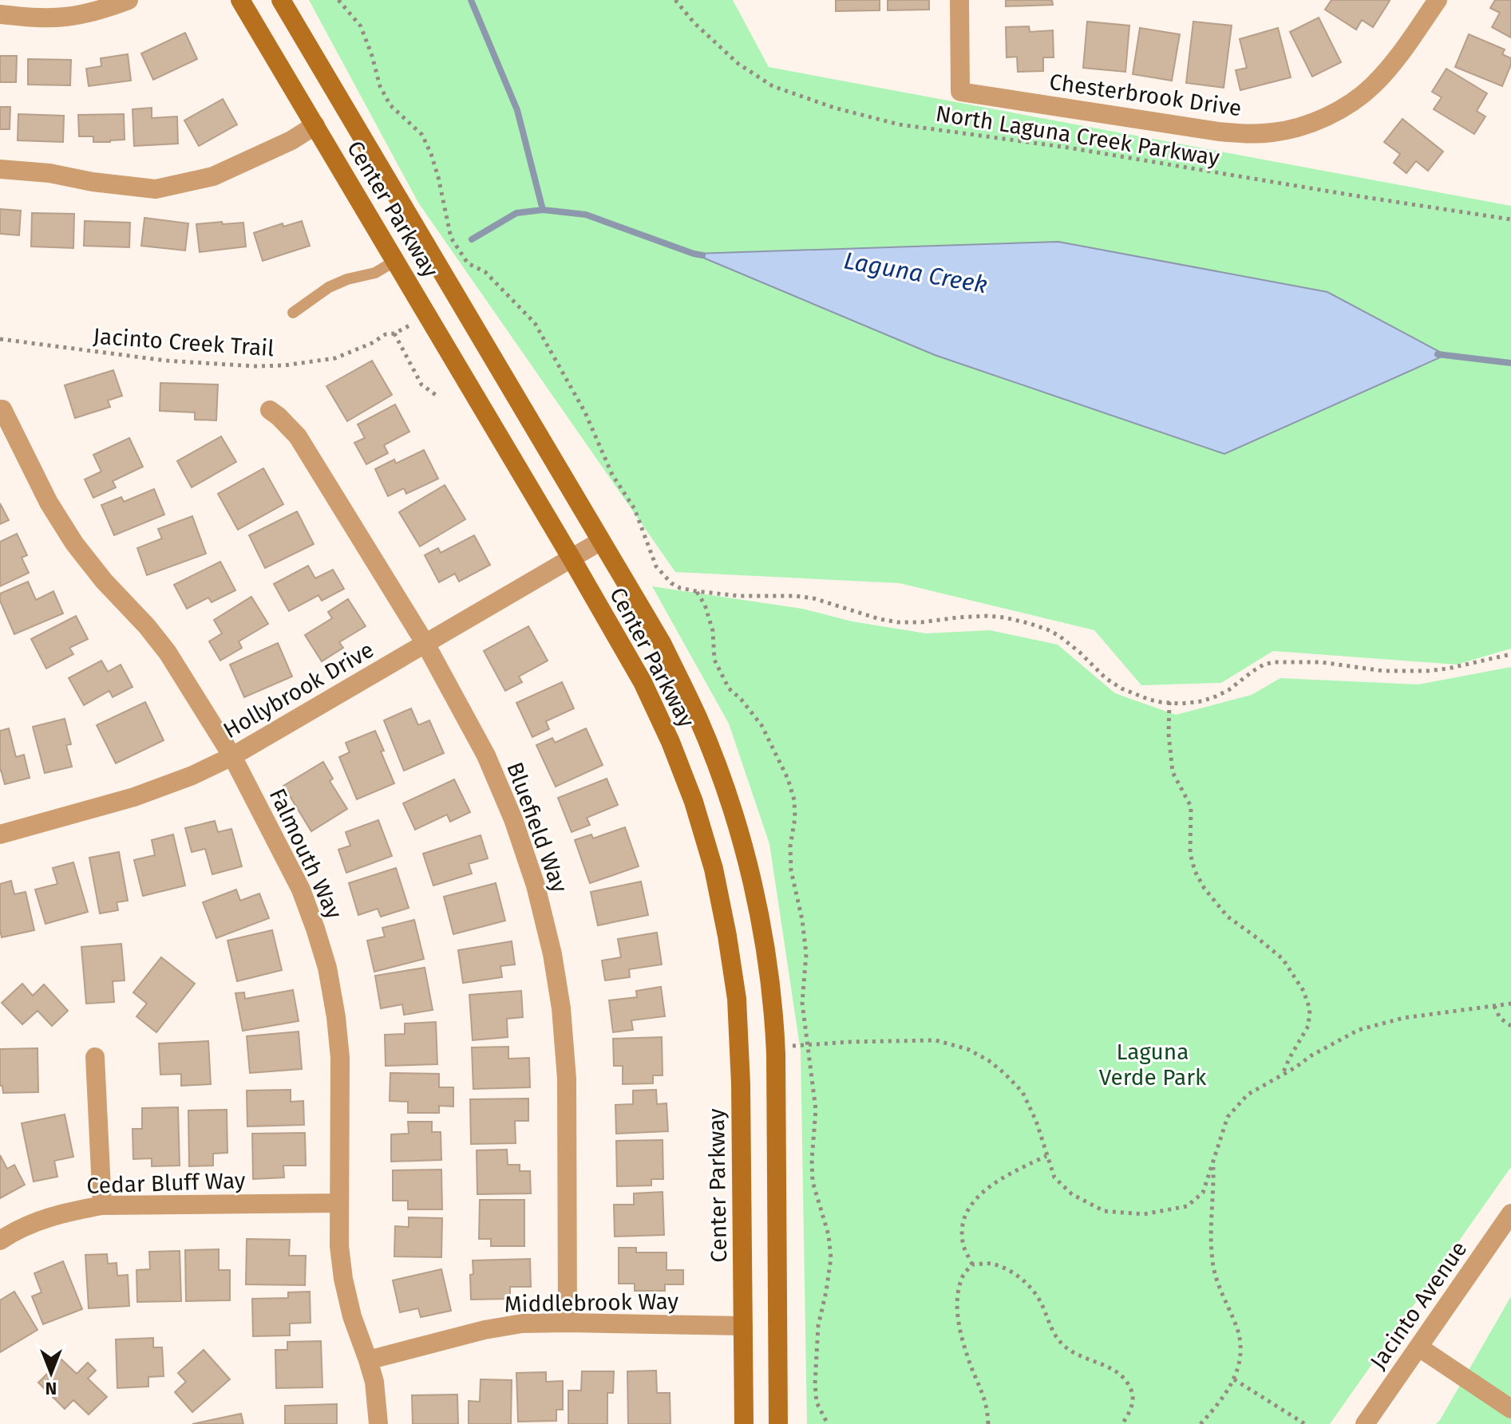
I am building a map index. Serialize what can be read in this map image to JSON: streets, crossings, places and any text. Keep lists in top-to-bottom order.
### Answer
{
  "streets": {
    "main road": ["Center Parkway"],
    "street": [
      "Chesterbrook Drive",
      "Hollybrook Drive",
      "Bluefield Way",
      "Falmouth Way",
      "Cedar Bluff Way",
      "Middlebrook Way",
      "Jacinto Avenue"
    ],
    "path": ["North Laguna Creek Parkway", "Jacinto Creek Trail"]
  },
  "crossings": [
    ["Center Parkway", "Hollybrook Drive"],
    ["Center Parkway", "Middlebrook Way"],
    ["Hollybrook Drive", "Bluefield Way"],
    ["Hollybrook Drive", "Falmouth Way"],
    ["Bluefield Way", "Middlebrook Way"],
    ["Falmouth Way", "Cedar Bluff Way"],
    ["Falmouth Way", "Middlebrook Way"]
  ],
  "water": ["Laguna Creek"],
  "parks": ["Laguna Verde Park"],
  "north": "bottom"
}
